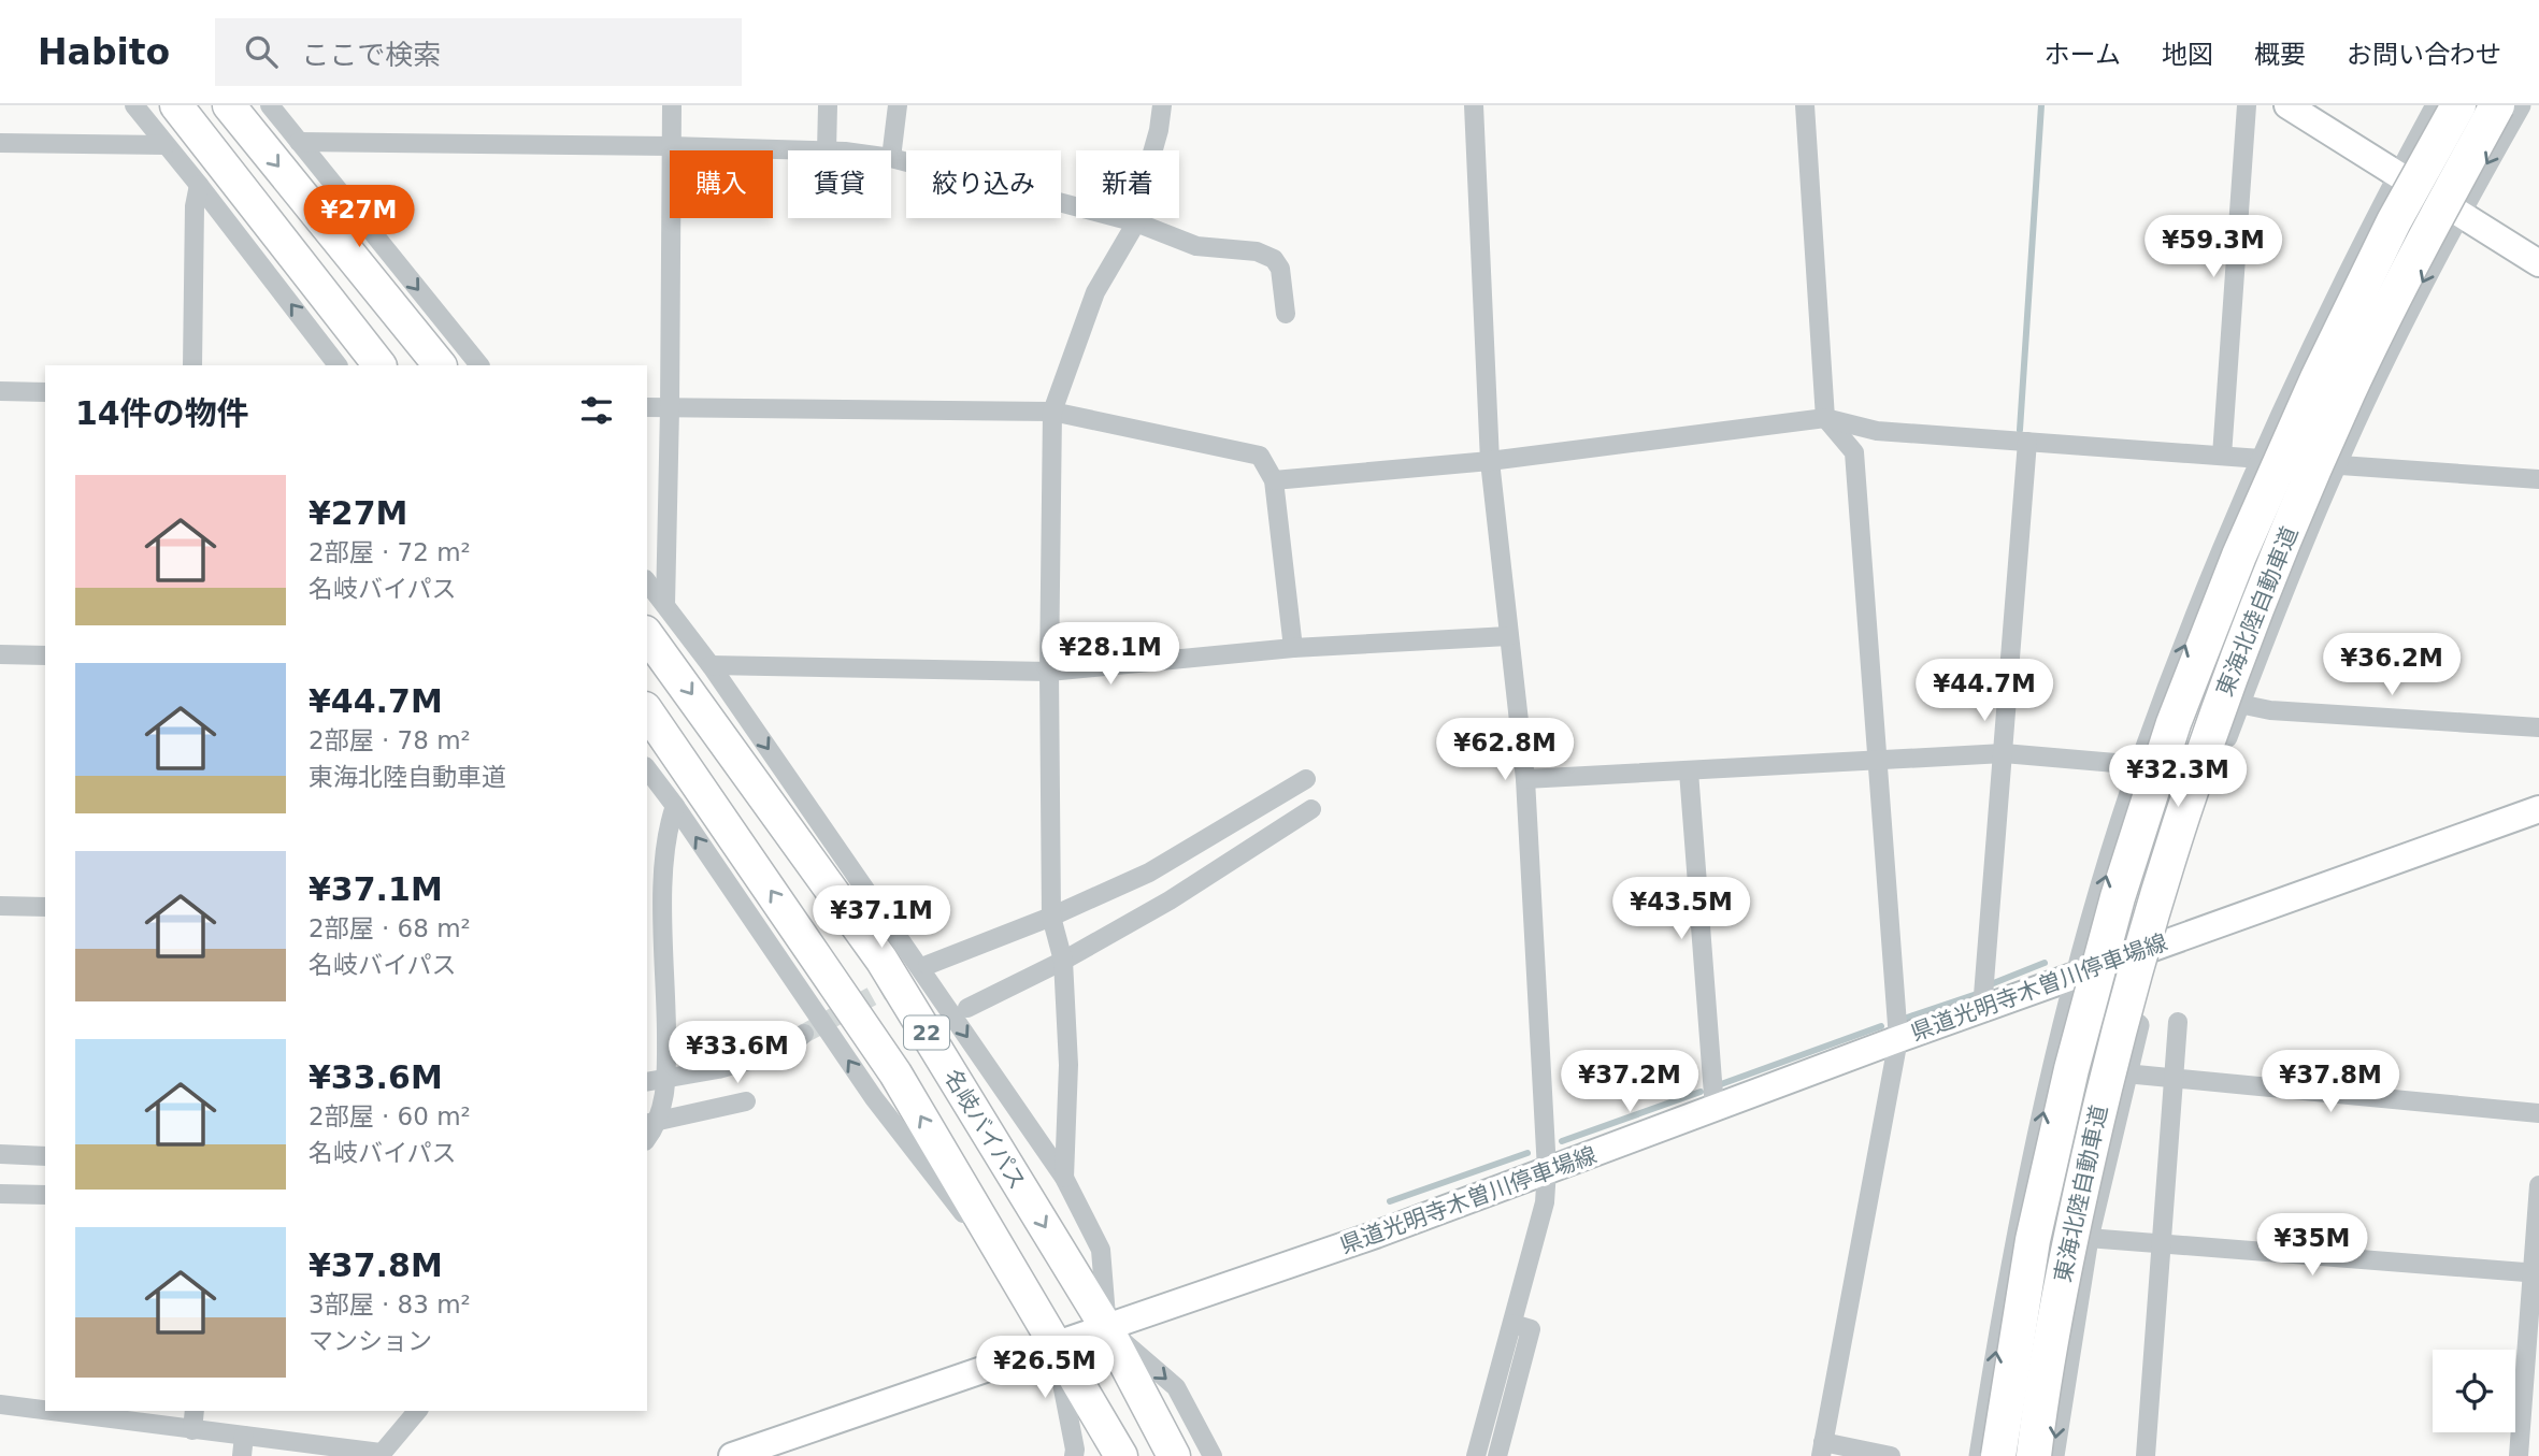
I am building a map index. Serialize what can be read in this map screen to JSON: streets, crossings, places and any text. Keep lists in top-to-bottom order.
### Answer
{
  "streets": {
    "highway": ["東海北陸自動車道", "22", "名岐バイパス"],
    "main road": ["県道光明寺木曽川停車場線"]
  },
  "crossings": [
    ["県道光明寺木曽川停車場線", "22"],
    ["県道光明寺木曽川停車場線", "名岐バイパス"]
  ],
  "page": {
    "header": "Habito",
    "search": "ここで検索",
    "nav": [
      "ホーム",
      "地図",
      "概要",
      "お問い合わせ"
    ],
    "chip": [
      "購入",
      "賃貸",
      "絞り込み",
      "新着"
    ],
    "price": [
      "¥27M",
      "¥59.3M",
      "¥28.1M",
      "¥36.2M",
      "¥44.7M",
      "¥62.8M",
      "¥32.3M",
      "¥43.5M",
      "¥37.1M",
      "¥33.6M",
      "¥37.2M",
      "¥37.8M",
      "¥35M",
      "¥26.5M"
    ],
    "heading": "14件の物件",
    "list": [
      {
        "name": "¥27M",
        "note": "2部屋 · 72 m² · 名岐バイパス"
      },
      {
        "name": "¥44.7M",
        "note": "2部屋 · 78 m² · 東海北陸自動車道"
      },
      {
        "name": "¥37.1M",
        "note": "2部屋 · 68 m² · 名岐バイパス"
      },
      {
        "name": "¥33.6M",
        "note": "2部屋 · 60 m² · 名岐バイパス"
      },
      {
        "name": "¥37.8M",
        "note": "3部屋 · 83 m² · マンション"
      }
    ]
  }
}
